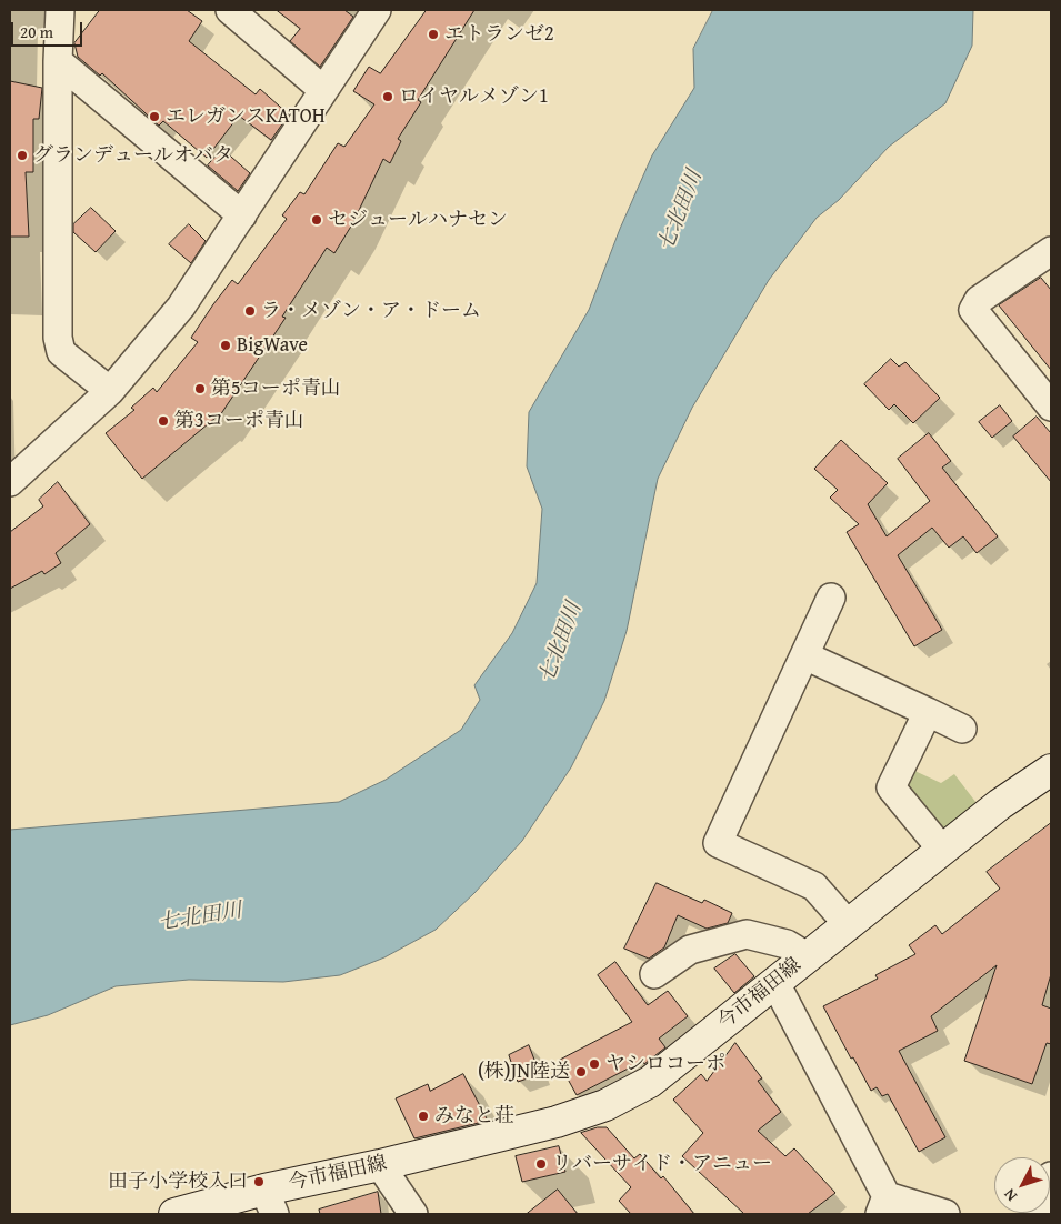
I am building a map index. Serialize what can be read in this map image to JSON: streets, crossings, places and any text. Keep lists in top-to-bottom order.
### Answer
{
  "streets": {
    "main road": ["今市福田線"]
  },
  "water": ["七北田川"],
  "places": [
    "エトランゼ2",
    "ロイヤルメゾン1",
    "エレガンスKATOH",
    "グランデュールオバタ",
    "セジュールハナセン",
    "ラ・メゾン・ア・ドーム",
    "BigWave",
    "第5コーポ青山",
    "第3コーポ青山",
    "ヤシロコーポ",
    "(株)JN陸送",
    "みなと荘",
    "リバーサイド・アニュー",
    "田子小学校入口"
  ],
  "scale_bar": "20 m",
  "north": "bottom left"
}
